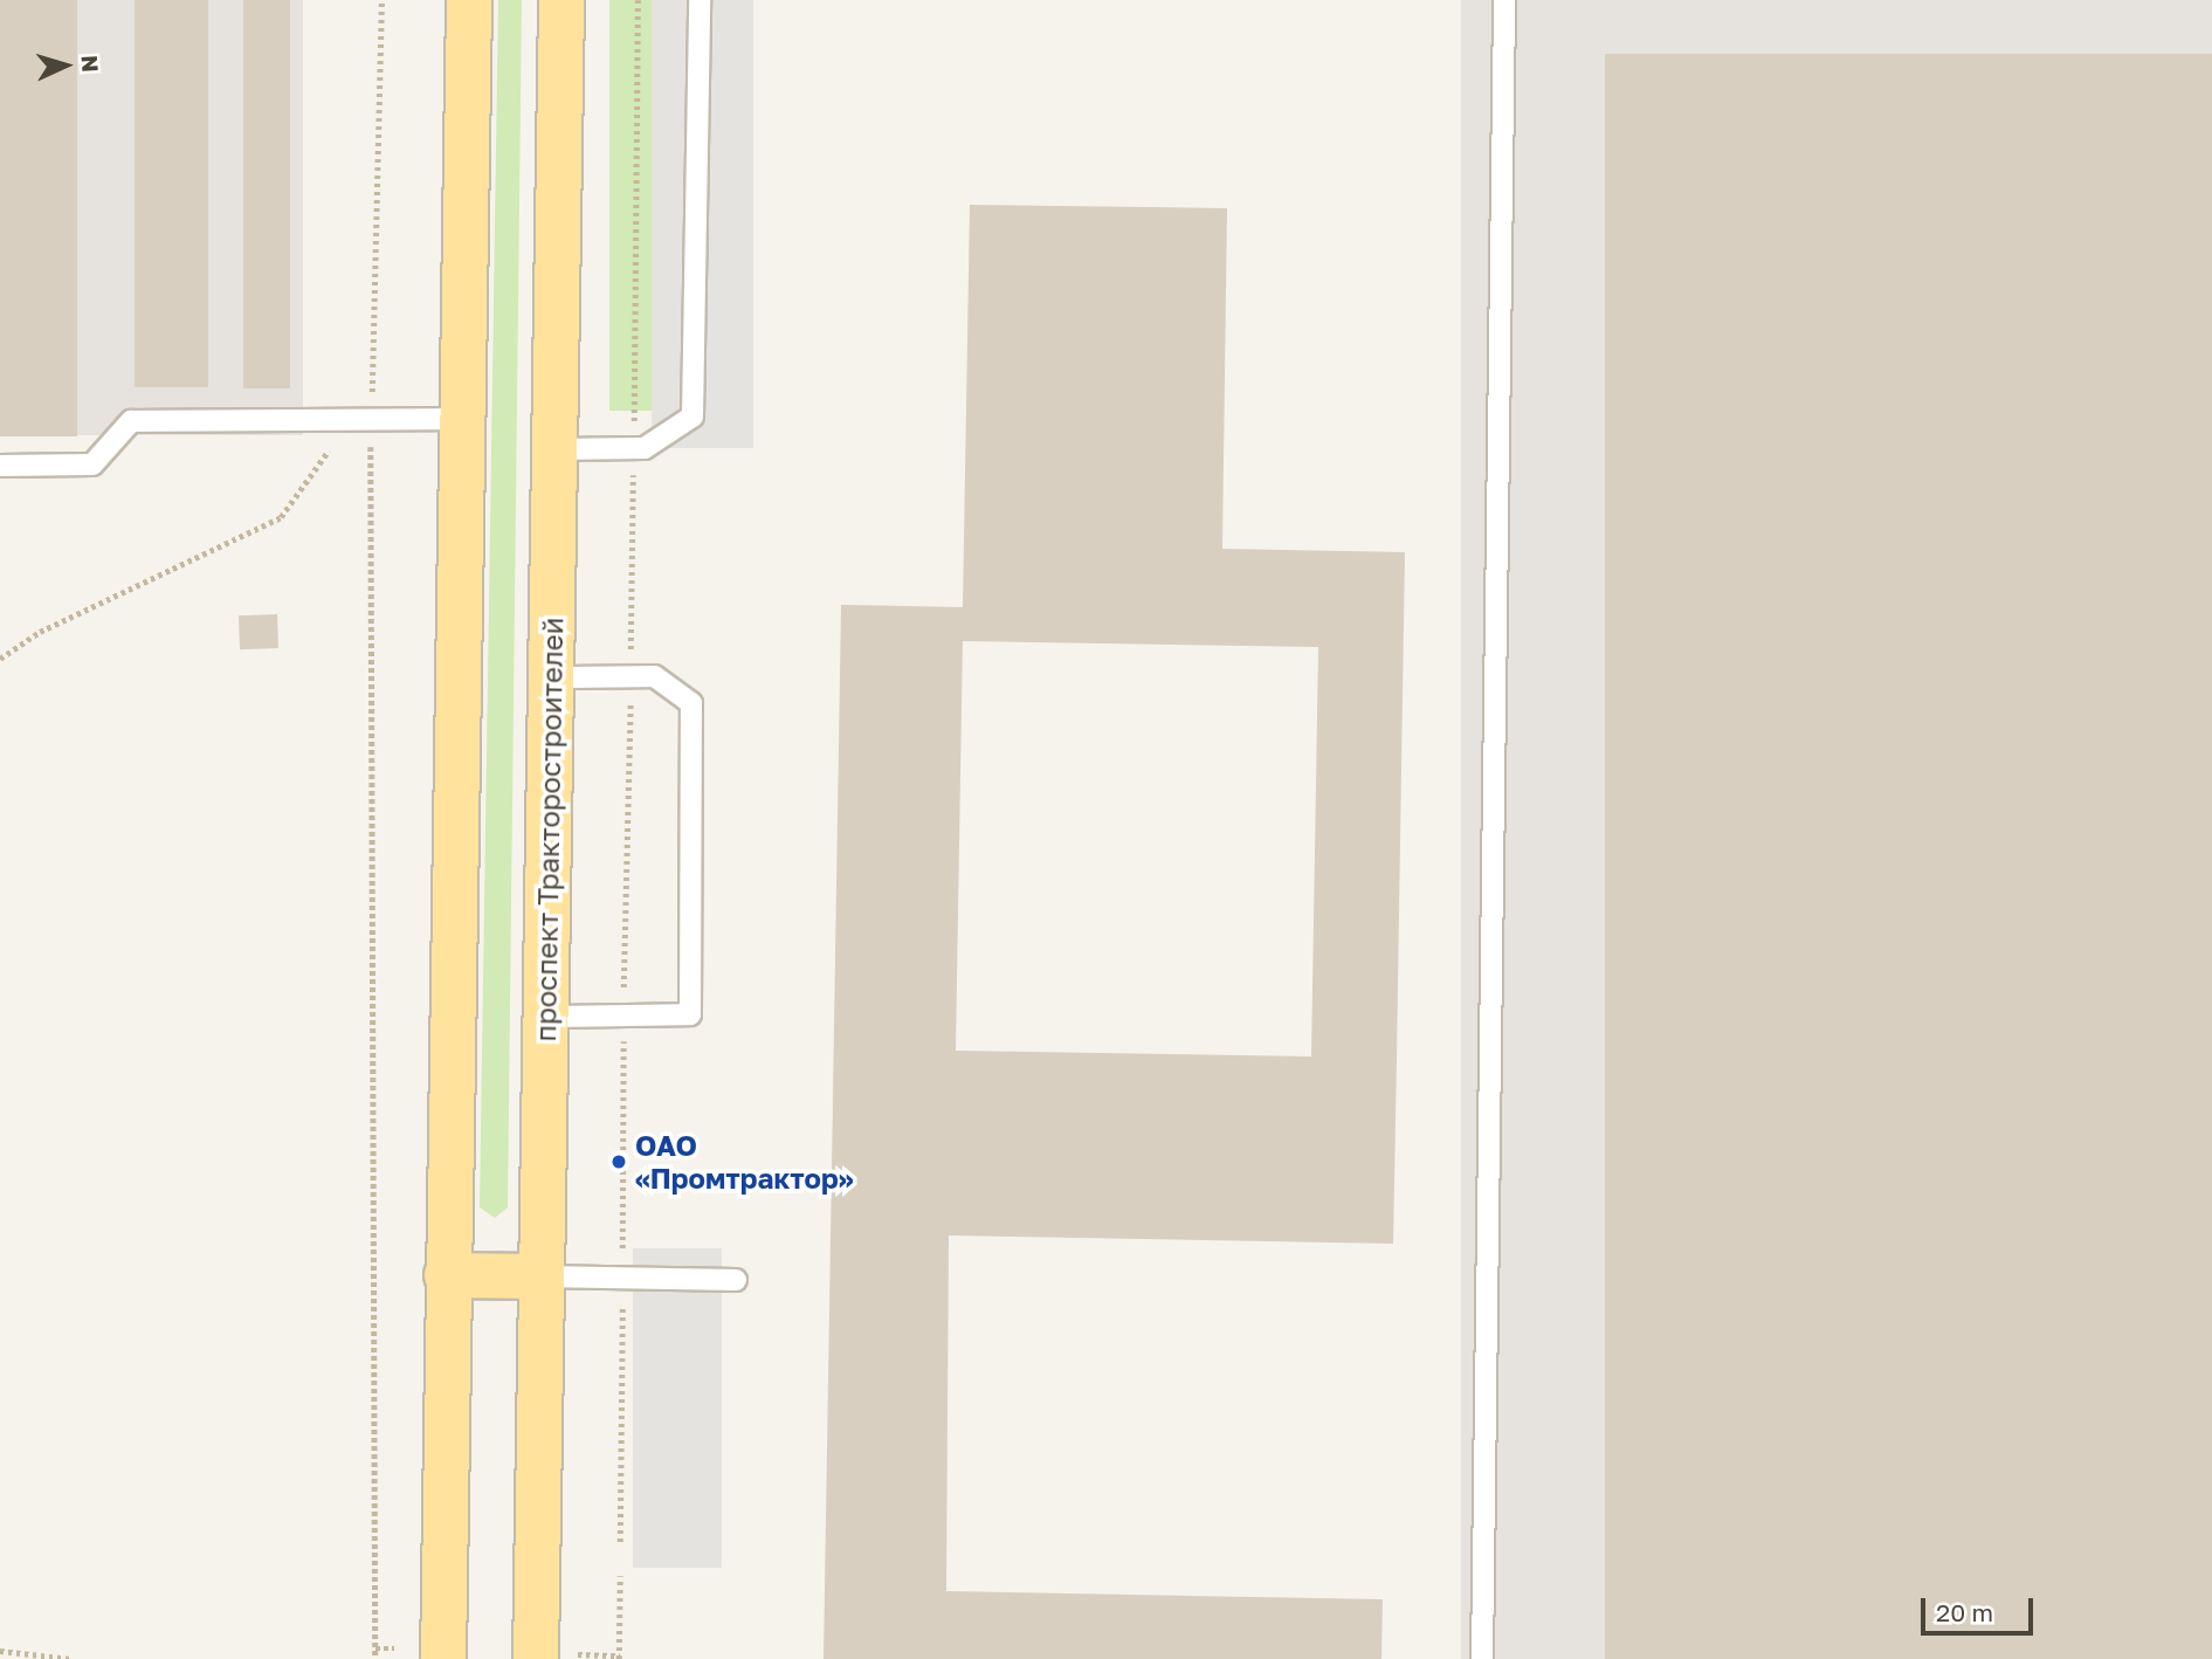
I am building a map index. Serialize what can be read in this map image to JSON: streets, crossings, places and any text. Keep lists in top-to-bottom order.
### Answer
{
  "streets": {
    "main road": ["проспект Тракторостроителей"]
  },
  "places": ["ОАО «Промтрактор»"],
  "scale_bar": "20 m",
  "north": "right"
}
